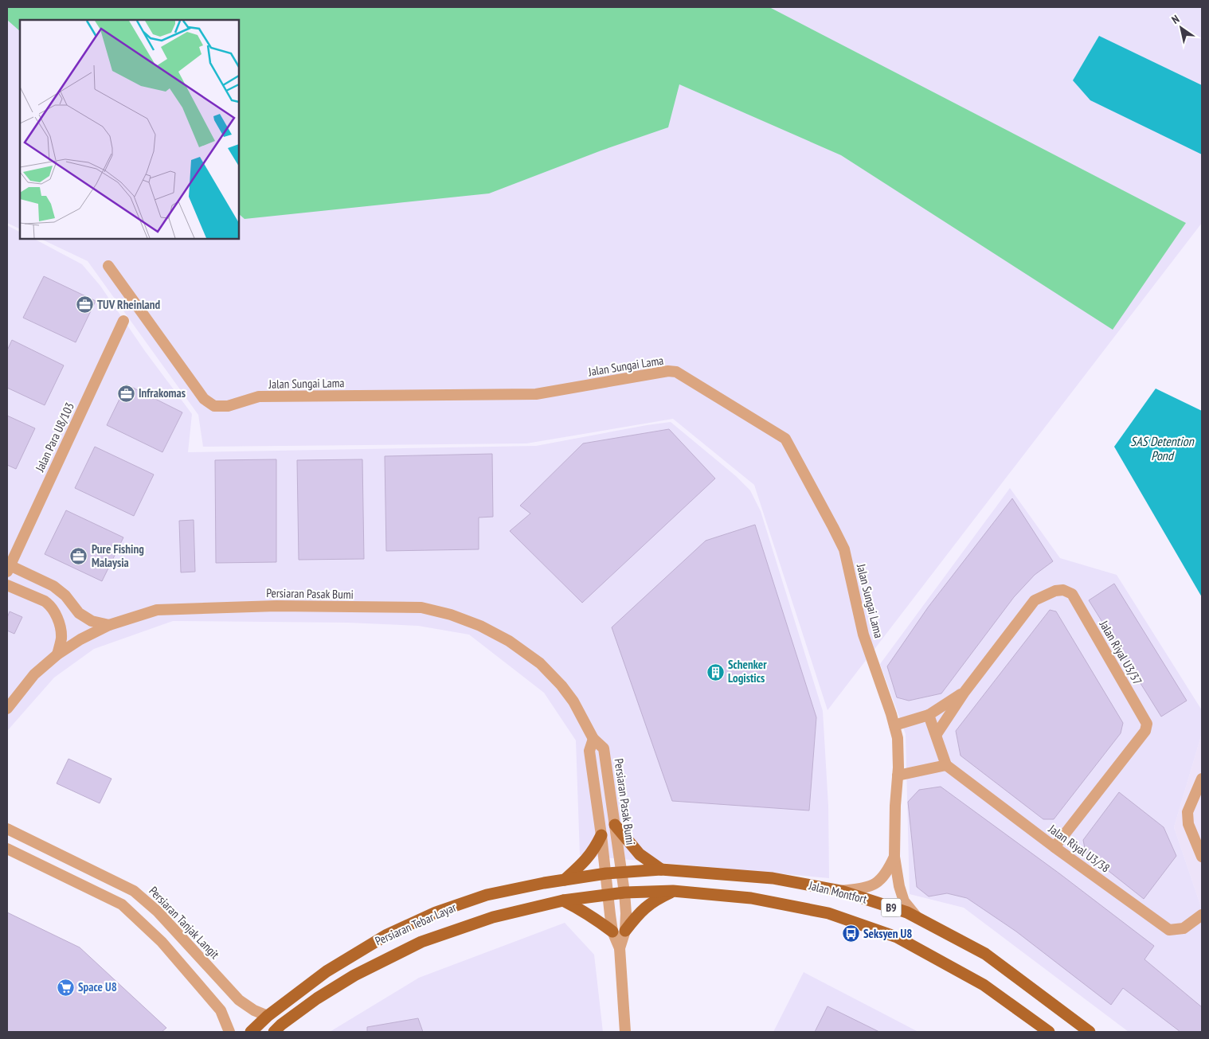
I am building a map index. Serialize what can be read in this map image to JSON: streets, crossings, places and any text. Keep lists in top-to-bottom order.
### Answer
{
  "streets": {
    "main road": ["Jalan Montfort", "B9", "Persiaran Tebar Layar"],
    "street": [
      "Jalan Sungai Lama",
      "Jalan Para U8/103",
      "Persiaran Pasak Bumi",
      "Jalan Riyal U3/37",
      "Jalan Riyal U3/38",
      "Persiaran Tanjak Langit"
    ]
  },
  "crossings": [
    ["Jalan Sungai Lama", "Jalan Montfort"],
    ["Jalan Para U8/103", "Persiaran Pasak Bumi"],
    ["Persiaran Pasak Bumi", "Jalan Montfort"],
    ["Jalan Riyal U3/37", "Jalan Riyal U3/38"],
    ["Jalan Montfort", "Persiaran Tebar Layar"],
    ["Persiaran Tanjak Langit", "Persiaran Tebar Layar"]
  ],
  "water": ["SAS Detention Pond"],
  "places": {
    "office": ["TUV Rheinland", "Infrakomas", "Pure Fishing Malaysia"],
    "building": ["Schenker Logistics"],
    "bus stop": ["Seksyen U8"],
    "supermarket": ["Space U8"]
  },
  "north": "top left"
}
